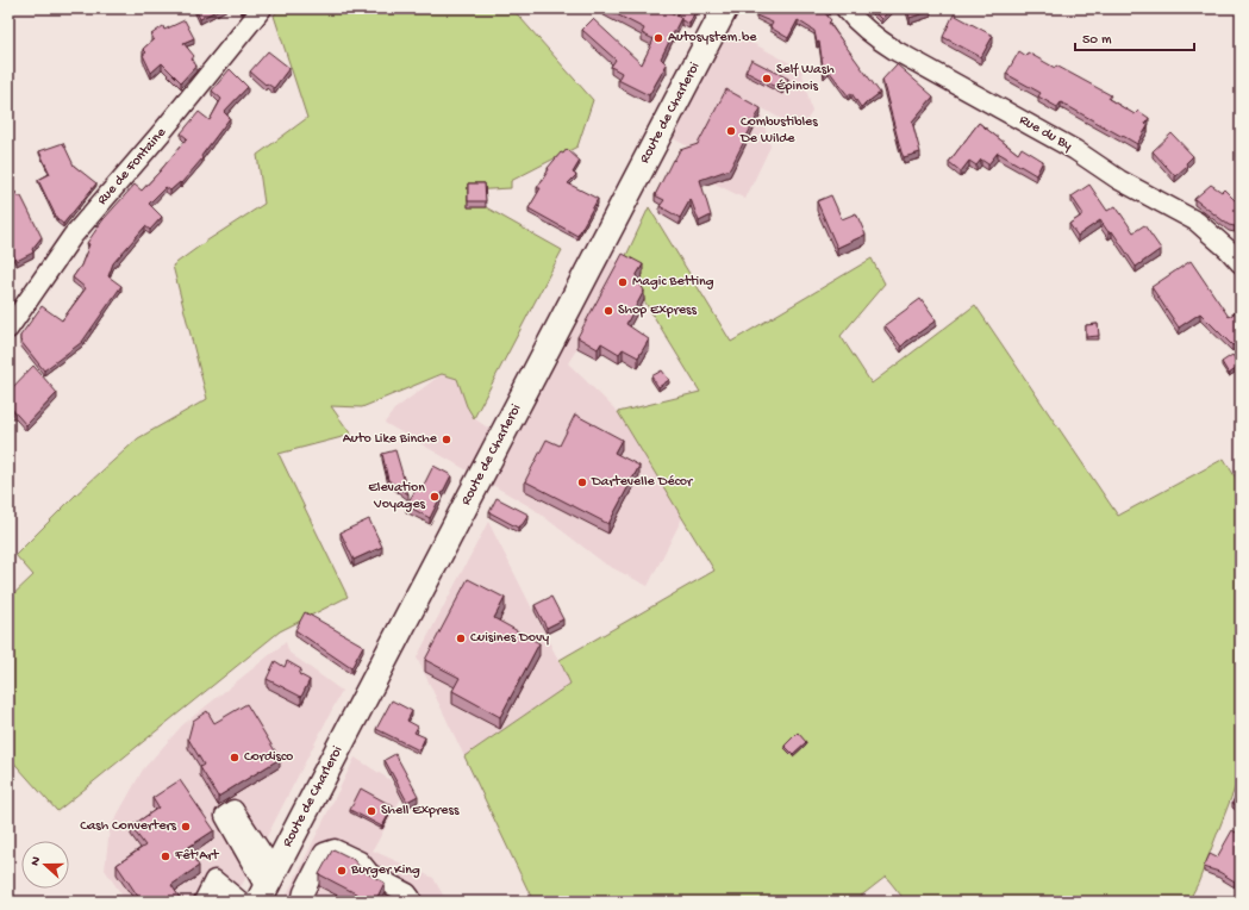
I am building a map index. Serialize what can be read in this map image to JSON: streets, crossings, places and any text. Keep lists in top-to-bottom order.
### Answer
{
  "streets": {
    "main road": ["Route de Charleroi"],
    "street": ["Rue du By", "Rue de Fontaine"]
  },
  "places": [
    "Autosystem.be",
    "Self Wash Épinois",
    "Combustibles De Wilde",
    "Magic Betting",
    "Shop Express",
    "Auto Like Binche",
    "Dartevelle Décor",
    "Elevation Voyages",
    "Cuisines Dovy",
    "Cordisco",
    "Shell Express",
    "Cash Converters",
    "Fêt'Art",
    "Burger King"
  ],
  "scale_bar": "50 m",
  "north": "left"
}
